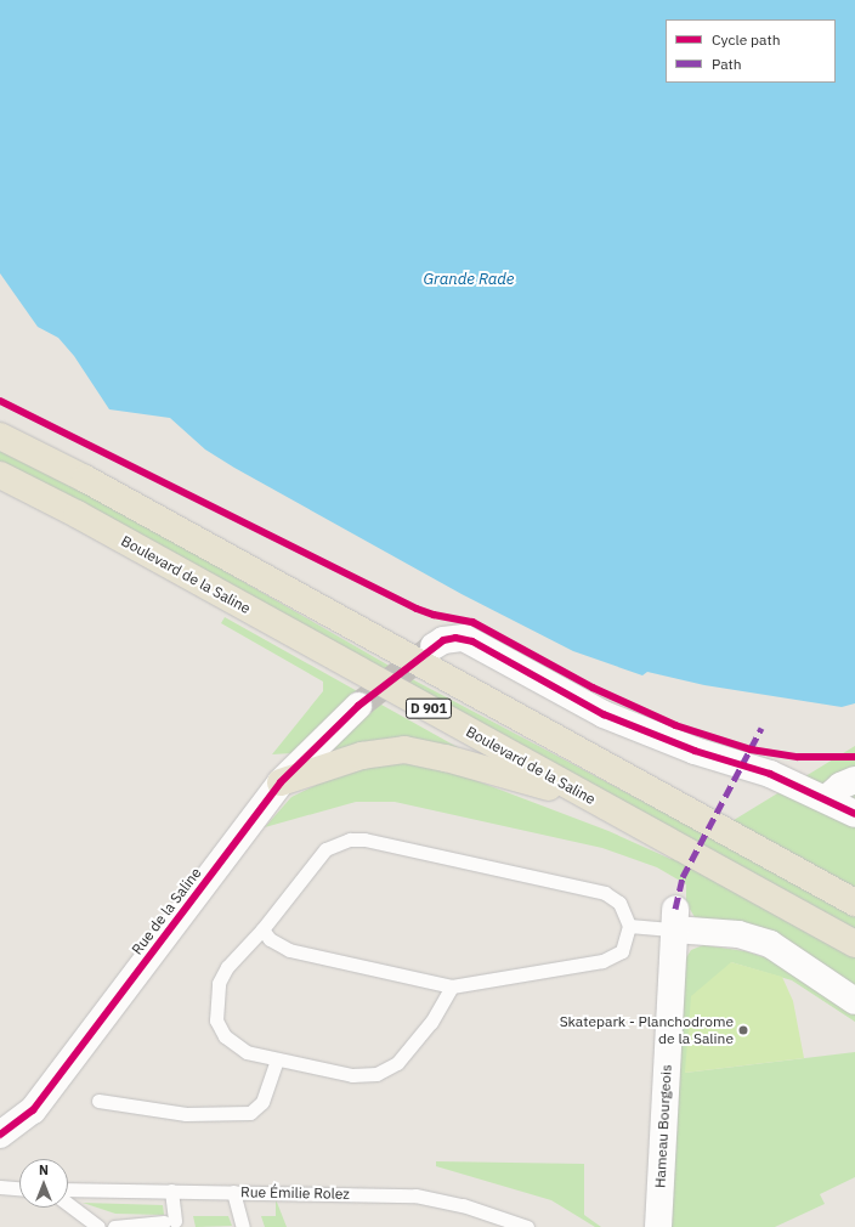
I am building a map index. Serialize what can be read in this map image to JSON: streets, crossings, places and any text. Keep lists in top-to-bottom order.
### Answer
{
  "streets": {
    "main road": ["Boulevard de la Saline", "D 901"],
    "street": ["Rue de la Saline", "Hameau Bourgeois"],
    "lane": ["Rue Émilie Rolez"]
  },
  "water": ["Grande Rade"],
  "places": ["Skatepark - Planchodrome de la Saline"],
  "legend": ["Cycle path", "Path"],
  "north": "top"
}
